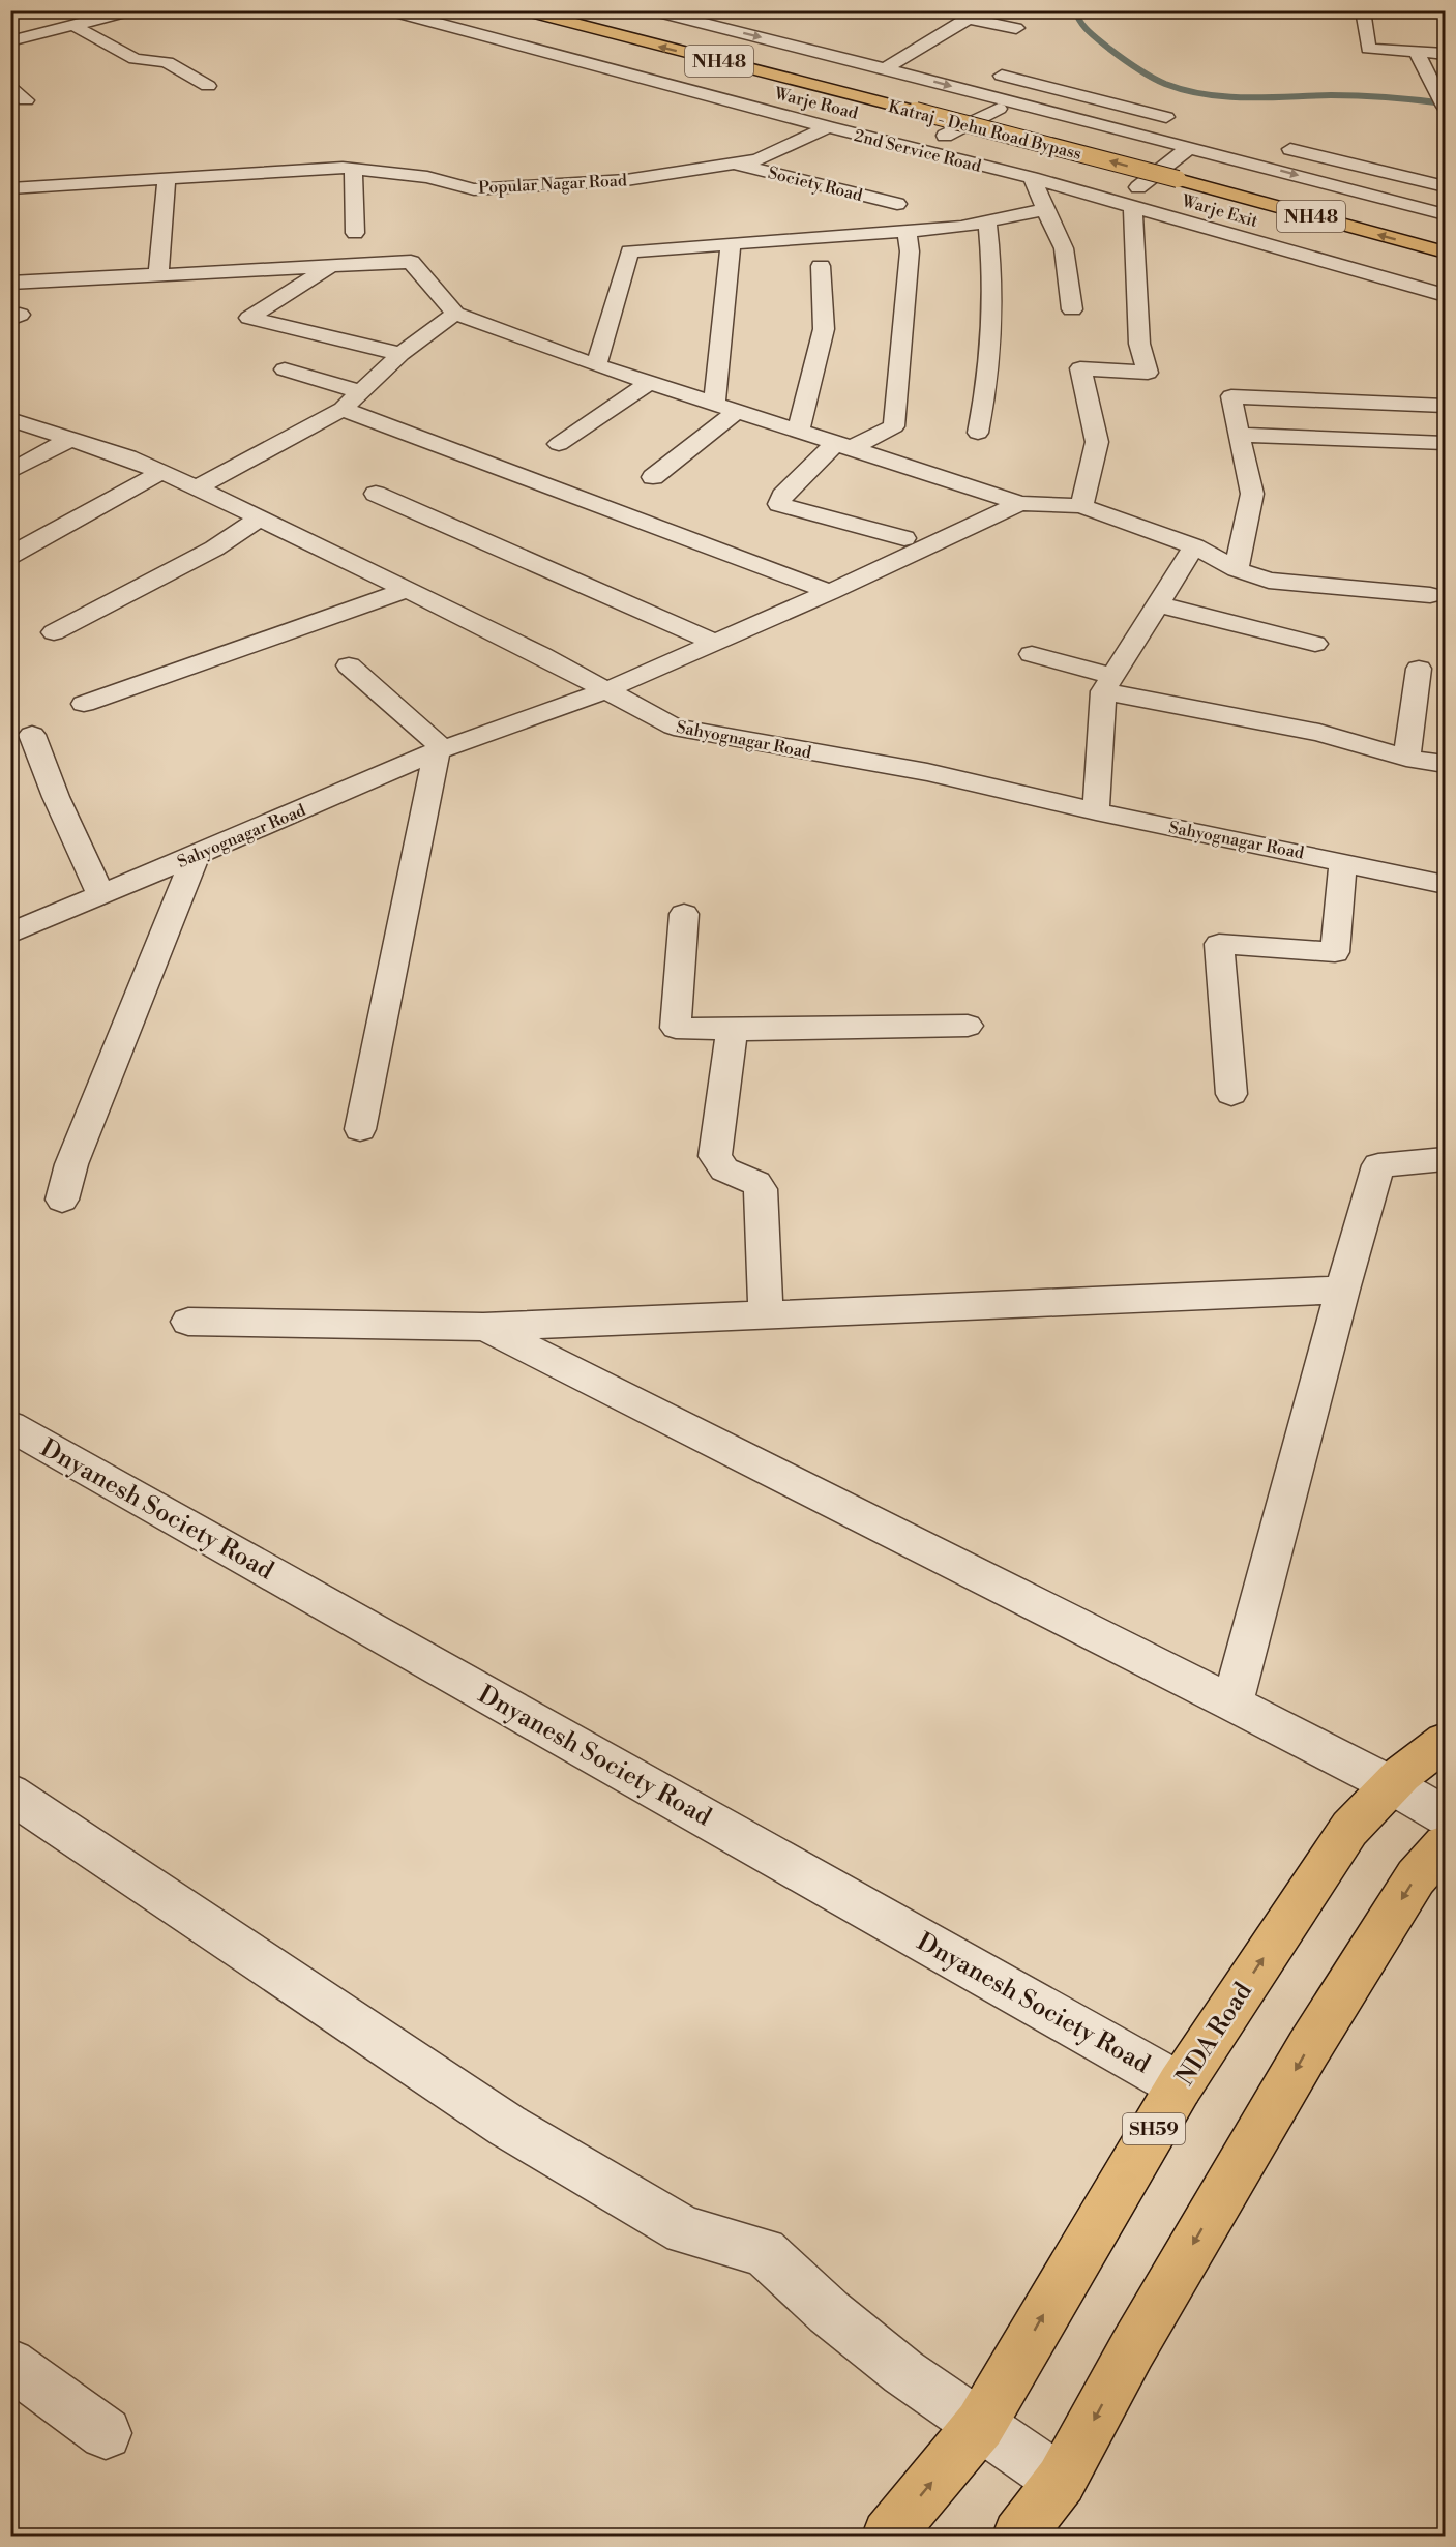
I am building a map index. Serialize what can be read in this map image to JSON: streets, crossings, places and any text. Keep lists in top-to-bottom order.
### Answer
{
  "streets": {
    "main road": [
      "NH48",
      "Katraj - Dehu Road Bypass",
      "NDA Road",
      "SH59"
    ],
    "street": [
      "2nd Service Road",
      "Popular Nagar Road",
      "Society Road",
      "Warje Exit",
      "Sahyognagar Road",
      "Dnyanesh Society Road"
    ]
  },
  "crossings": [
    ["2nd Service Road", "Popular Nagar Road"],
    ["2nd Service Road", "Warje Exit"],
    ["Popular Nagar Road", "Society Road"],
    ["Dnyanesh Society Road", "NDA Road"]
  ]
}
